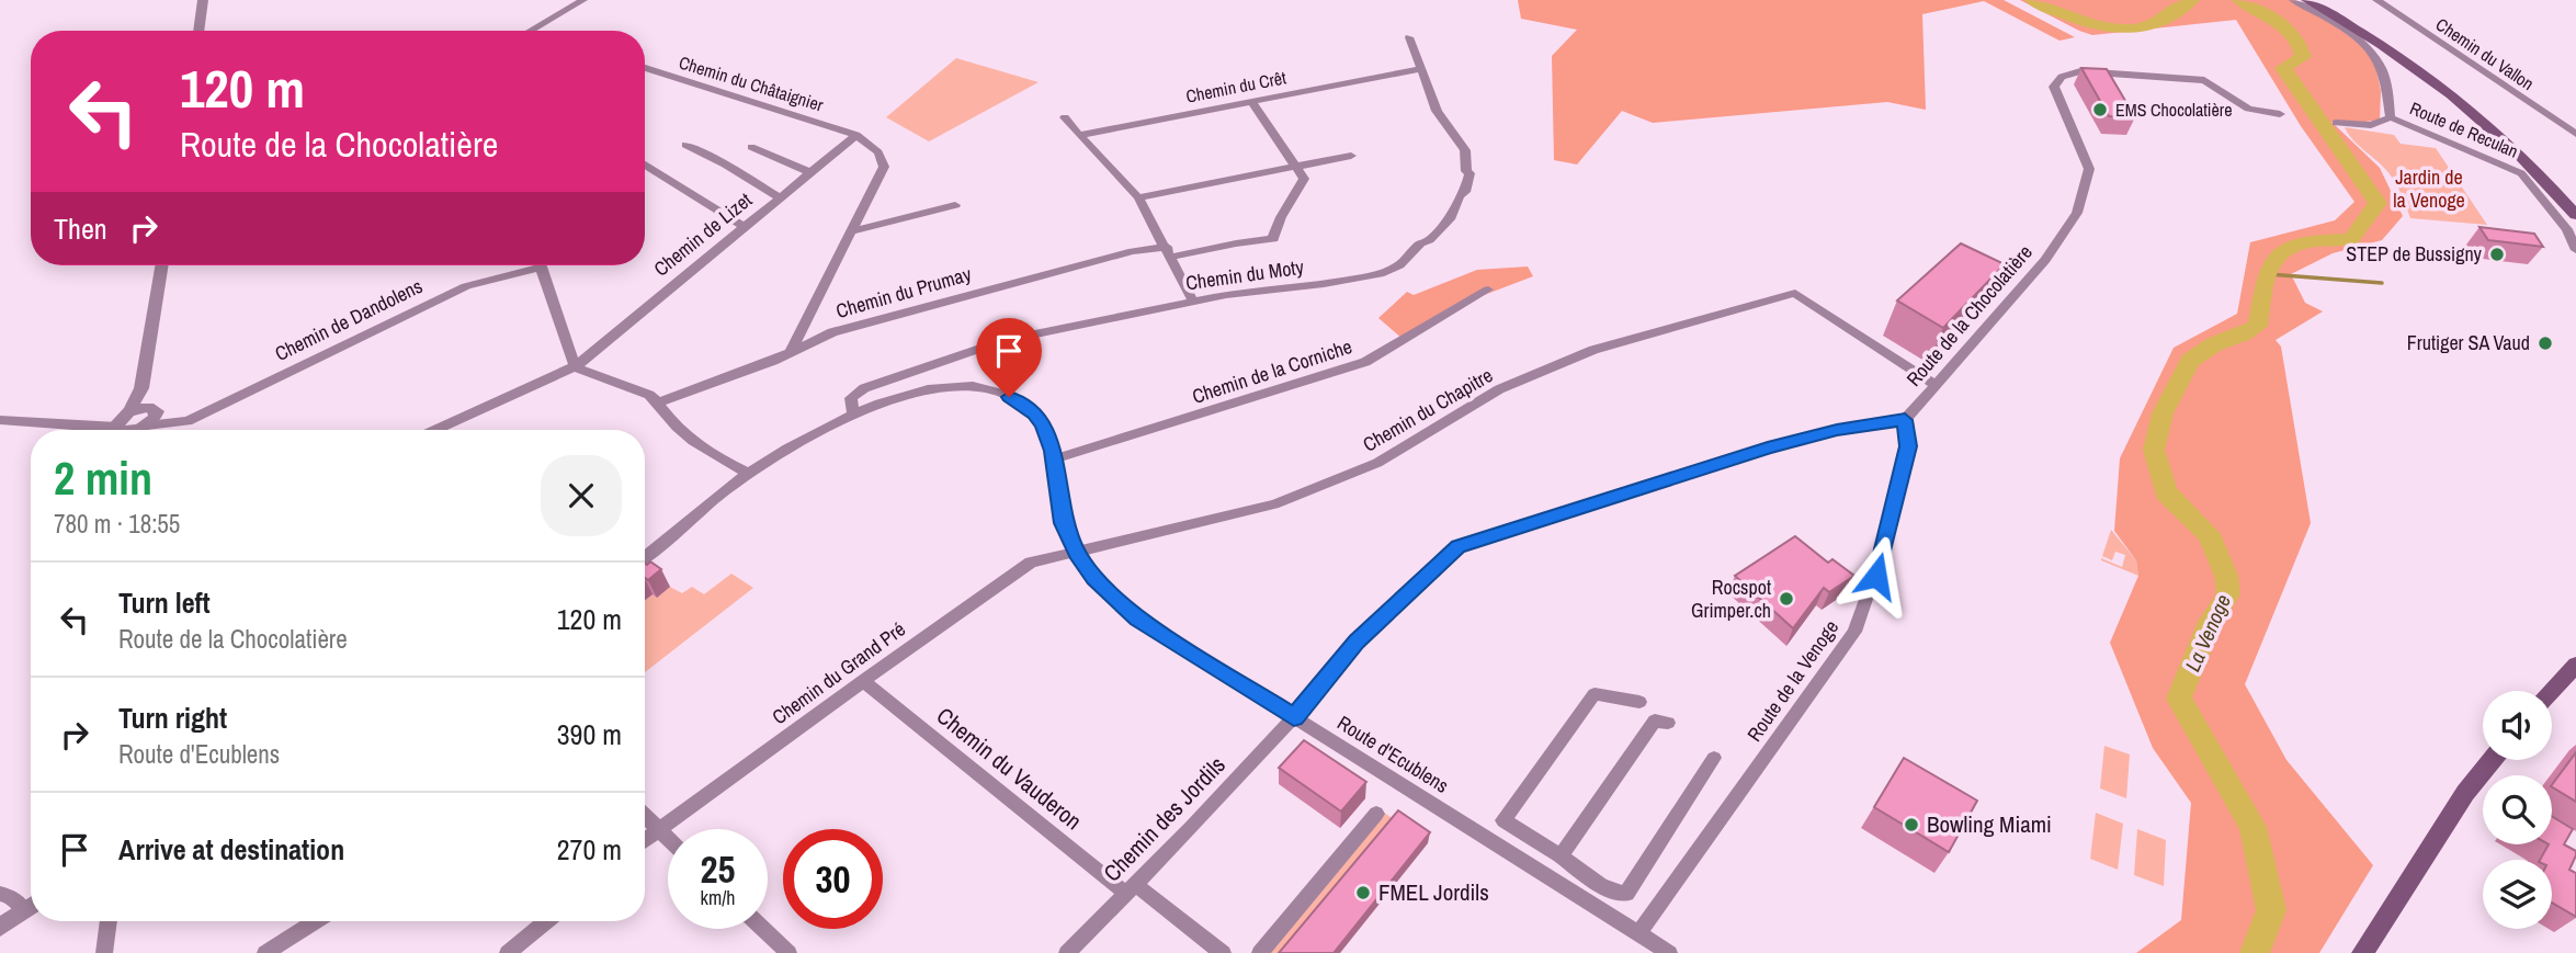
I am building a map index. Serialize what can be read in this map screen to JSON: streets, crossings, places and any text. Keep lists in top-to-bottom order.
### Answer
{
  "streets": {
    "street": [
      "Chemin du Vallon",
      "Chemin du Châtaignier",
      "Chemin du Crêt",
      "Route de Reculan",
      "Chemin de Lizet",
      "Chemin du Moty",
      "Chemin du Prumay",
      "Route de la Chocolatière",
      "Chemin de Dandolens",
      "Chemin de la Corniche",
      "Chemin du Chapitre",
      "Chemin du Grand Pré",
      "Route de la Venoge",
      "Route d'Ecublens",
      "Chemin du Vauderon",
      "Chemin des Jordils"
    ]
  },
  "crossings": [
    ["Chemin du Châtaignier", "Chemin de Lizet"],
    ["Chemin du Crêt", "Chemin du Moty"],
    ["Chemin du Moty", "Route d'Ecublens"],
    ["Route de la Chocolatière", "Chemin du Chapitre"],
    ["Route de la Chocolatière", "Route de la Venoge"],
    ["Chemin de la Corniche", "Route d'Ecublens"],
    ["Chemin du Chapitre", "Chemin du Grand Pré"],
    ["Chemin du Chapitre", "Route d'Ecublens"],
    ["Chemin du Grand Pré", "Route d'Ecublens"],
    ["Chemin du Grand Pré", "Chemin du Vauderon"],
    ["Route de la Venoge", "Route d'Ecublens"],
    ["Route d'Ecublens", "Chemin des Jordils"],
    ["Chemin du Vauderon", "Chemin des Jordils"]
  ],
  "water": ["La Venoge"],
  "parks": ["Jardin de la Venoge"],
  "places": [
    "EMS Chocolatière",
    "STEP de Bussigny",
    "Frutiger SA Vaud",
    "Rocspot Grimper.ch",
    "Bowling Miami",
    "FMEL Jordils"
  ],
  "page": {
    "turn": ["120 m", "Route de la Chocolatière"],
    "then": "Then",
    "heading": ["2 min", "780 m · 18:55"],
    "list": [
      {
        "name": "Turn left",
        "note": "Route de la Chocolatière",
        "value": "120 m"
      },
      {
        "name": "Turn right",
        "note": "Route d'Ecublens",
        "value": "390 m"
      },
      {
        "name": "Arrive at destination",
        "value": "270 m"
      }
    ],
    "speed": "25 km/h",
    "limit": "30"
  }
}
